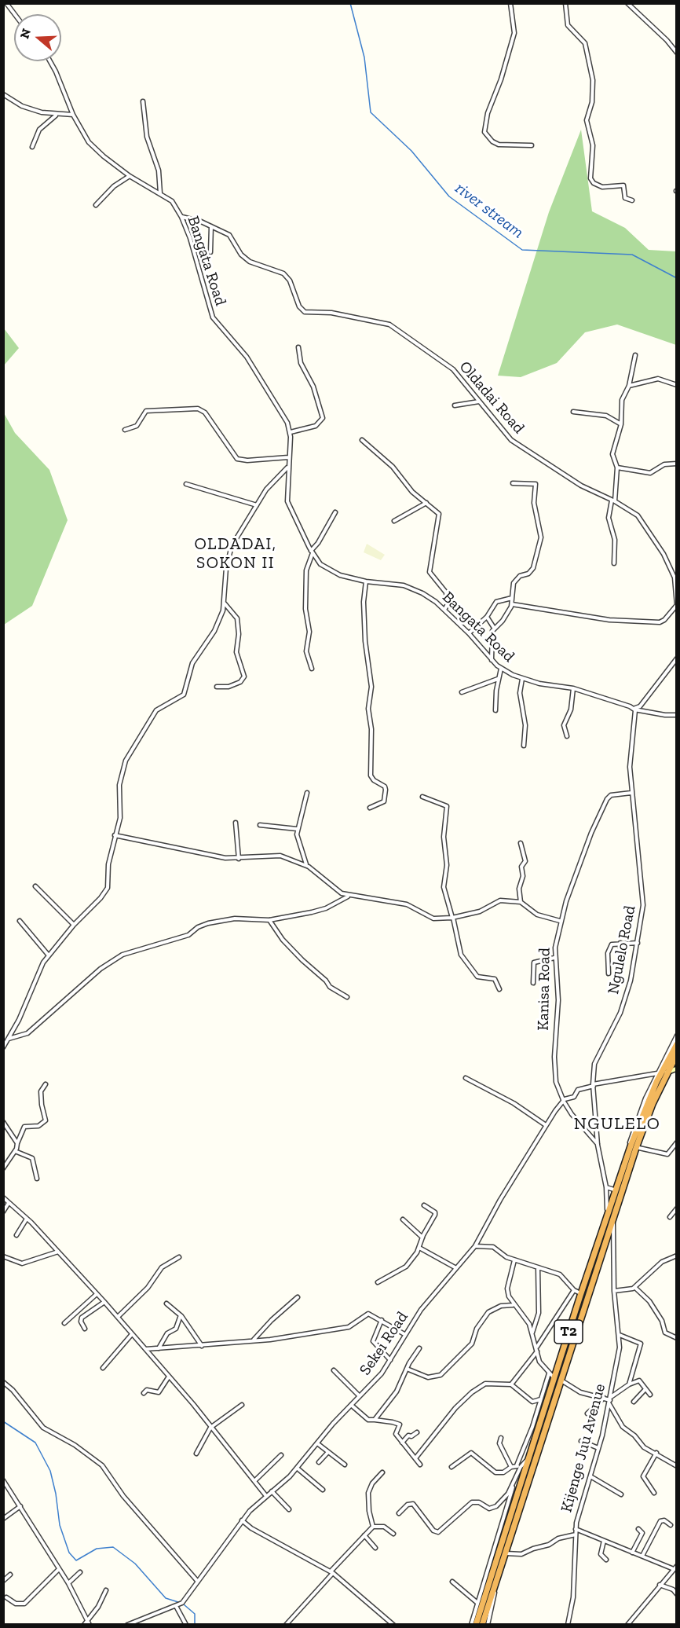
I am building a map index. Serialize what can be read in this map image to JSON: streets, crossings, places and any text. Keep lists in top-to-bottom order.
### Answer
{
  "streets": {
    "highway": ["T2"],
    "street": [
      "Bangata Road",
      "Oldadai Road",
      "Ngulelo Road",
      "Kanisa Road",
      "Sekei Road",
      "Kijenge Juu Avenue"
    ]
  },
  "crossings": [
    ["Bangata Road", "Oldadai Road"],
    ["Bangata Road", "Ngulelo Road"],
    ["Ngulelo Road", "Kanisa Road"],
    ["Ngulelo Road", "T2"],
    ["Ngulelo Road", "Sekei Road"],
    ["Kanisa Road", "Sekei Road"],
    ["T2", "Sekei Road"],
    ["T2", "Kijenge Juu Avenue"]
  ],
  "districts": ["OLDADAI, SOKON II", "NGULELO"],
  "water": ["river stream"],
  "north": "left"
}
